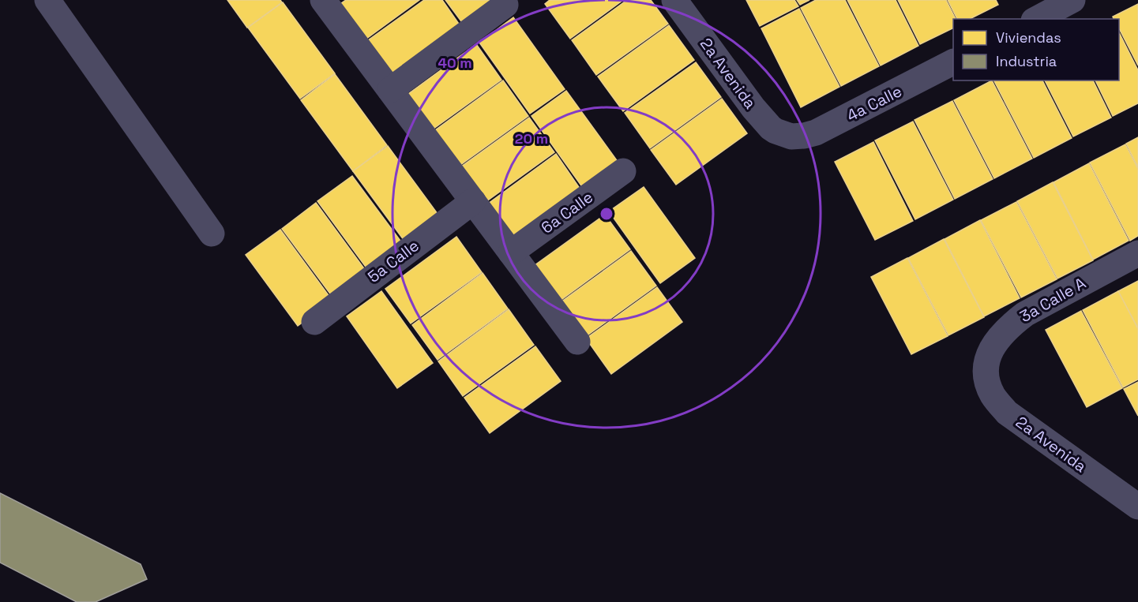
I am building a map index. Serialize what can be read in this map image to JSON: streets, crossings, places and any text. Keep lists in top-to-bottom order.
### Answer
{
  "streets": {
    "street": [
      "2a Avenida",
      "4a Calle",
      "6a Calle",
      "5a Calle",
      "3a Calle A"
    ]
  },
  "crossings": [
    ["2a Avenida", "4a Calle"],
    ["2a Avenida", "3a Calle A"]
  ],
  "legend": ["Viviendas", "Industria"],
  "rings": ["40 m", "20 m"]
}
